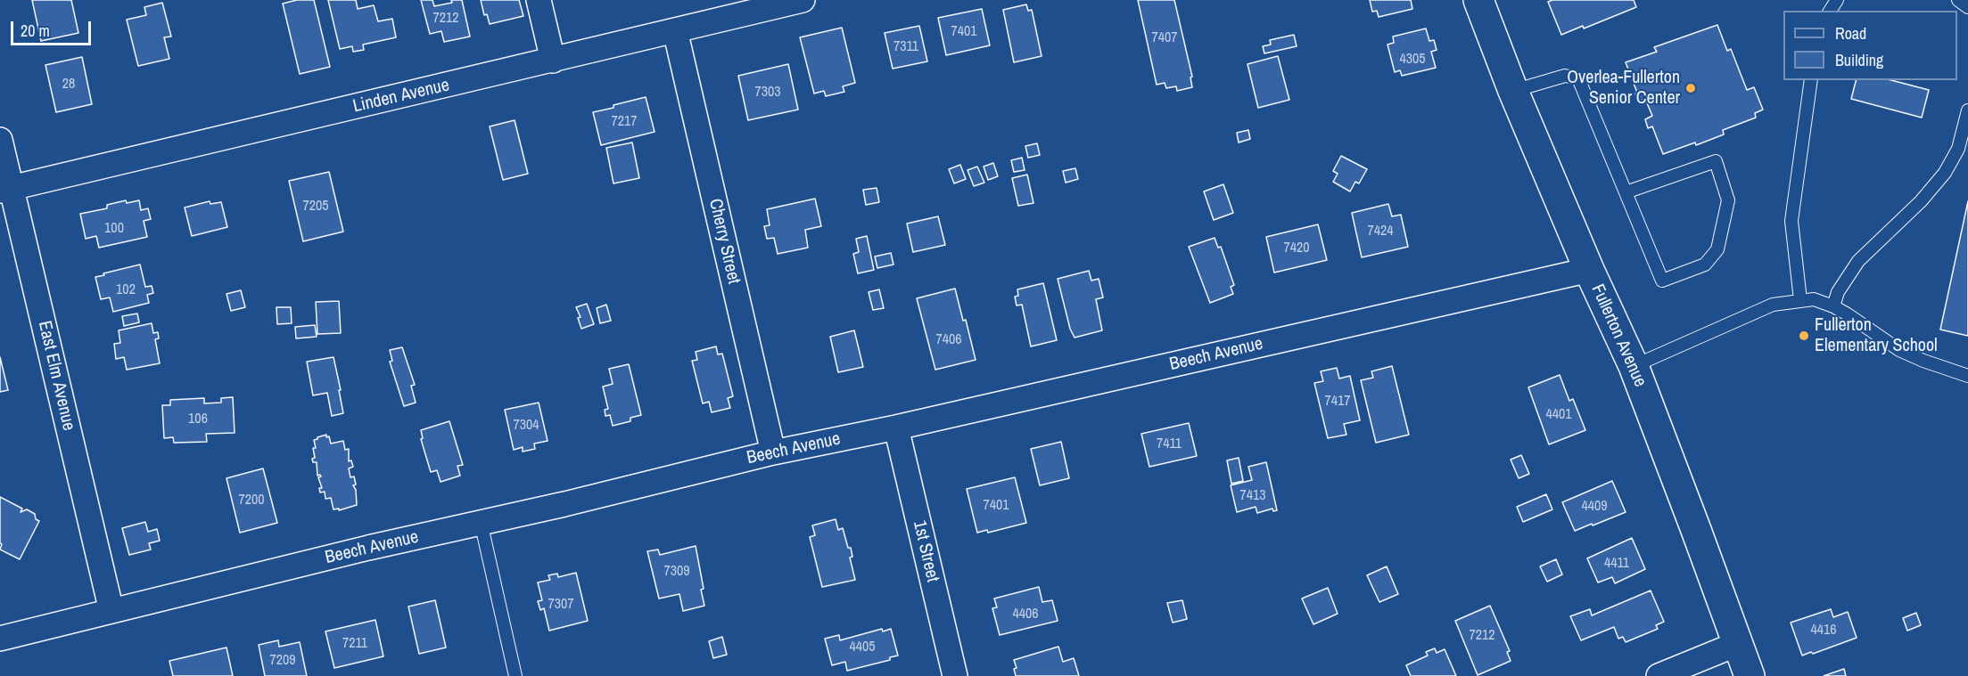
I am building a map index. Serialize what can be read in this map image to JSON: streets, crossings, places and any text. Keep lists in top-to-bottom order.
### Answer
{
  "streets": {
    "street": [
      "Linden Avenue",
      "Cherry Street",
      "Fullerton Avenue",
      "Beech Avenue",
      "East Elm Avenue",
      "1st Street"
    ]
  },
  "crossings": [
    ["Linden Avenue", "Cherry Street"],
    ["Linden Avenue", "East Elm Avenue"],
    ["Cherry Street", "Beech Avenue"],
    ["Fullerton Avenue", "Beech Avenue"],
    ["Beech Avenue", "East Elm Avenue"],
    ["Beech Avenue", "1st Street"]
  ],
  "places": ["Overlea-Fullerton Senior Center", "Fullerton Elementary School"],
  "house_numbers": [
    "7212",
    "7401",
    "7407",
    "7311",
    "4305",
    "28",
    "7303",
    "7217",
    "7205",
    "100",
    "7424",
    "7420",
    "102",
    "7406",
    "7417",
    "4401",
    "106",
    "7304",
    "7411",
    "7413",
    "7200",
    "7401",
    "4409",
    "4411",
    "7309",
    "7307",
    "4406",
    "4416",
    "7212",
    "7211",
    "4405",
    "7209"
  ],
  "legend": ["Road", "Building"],
  "scale_bar": "20 m"
}
